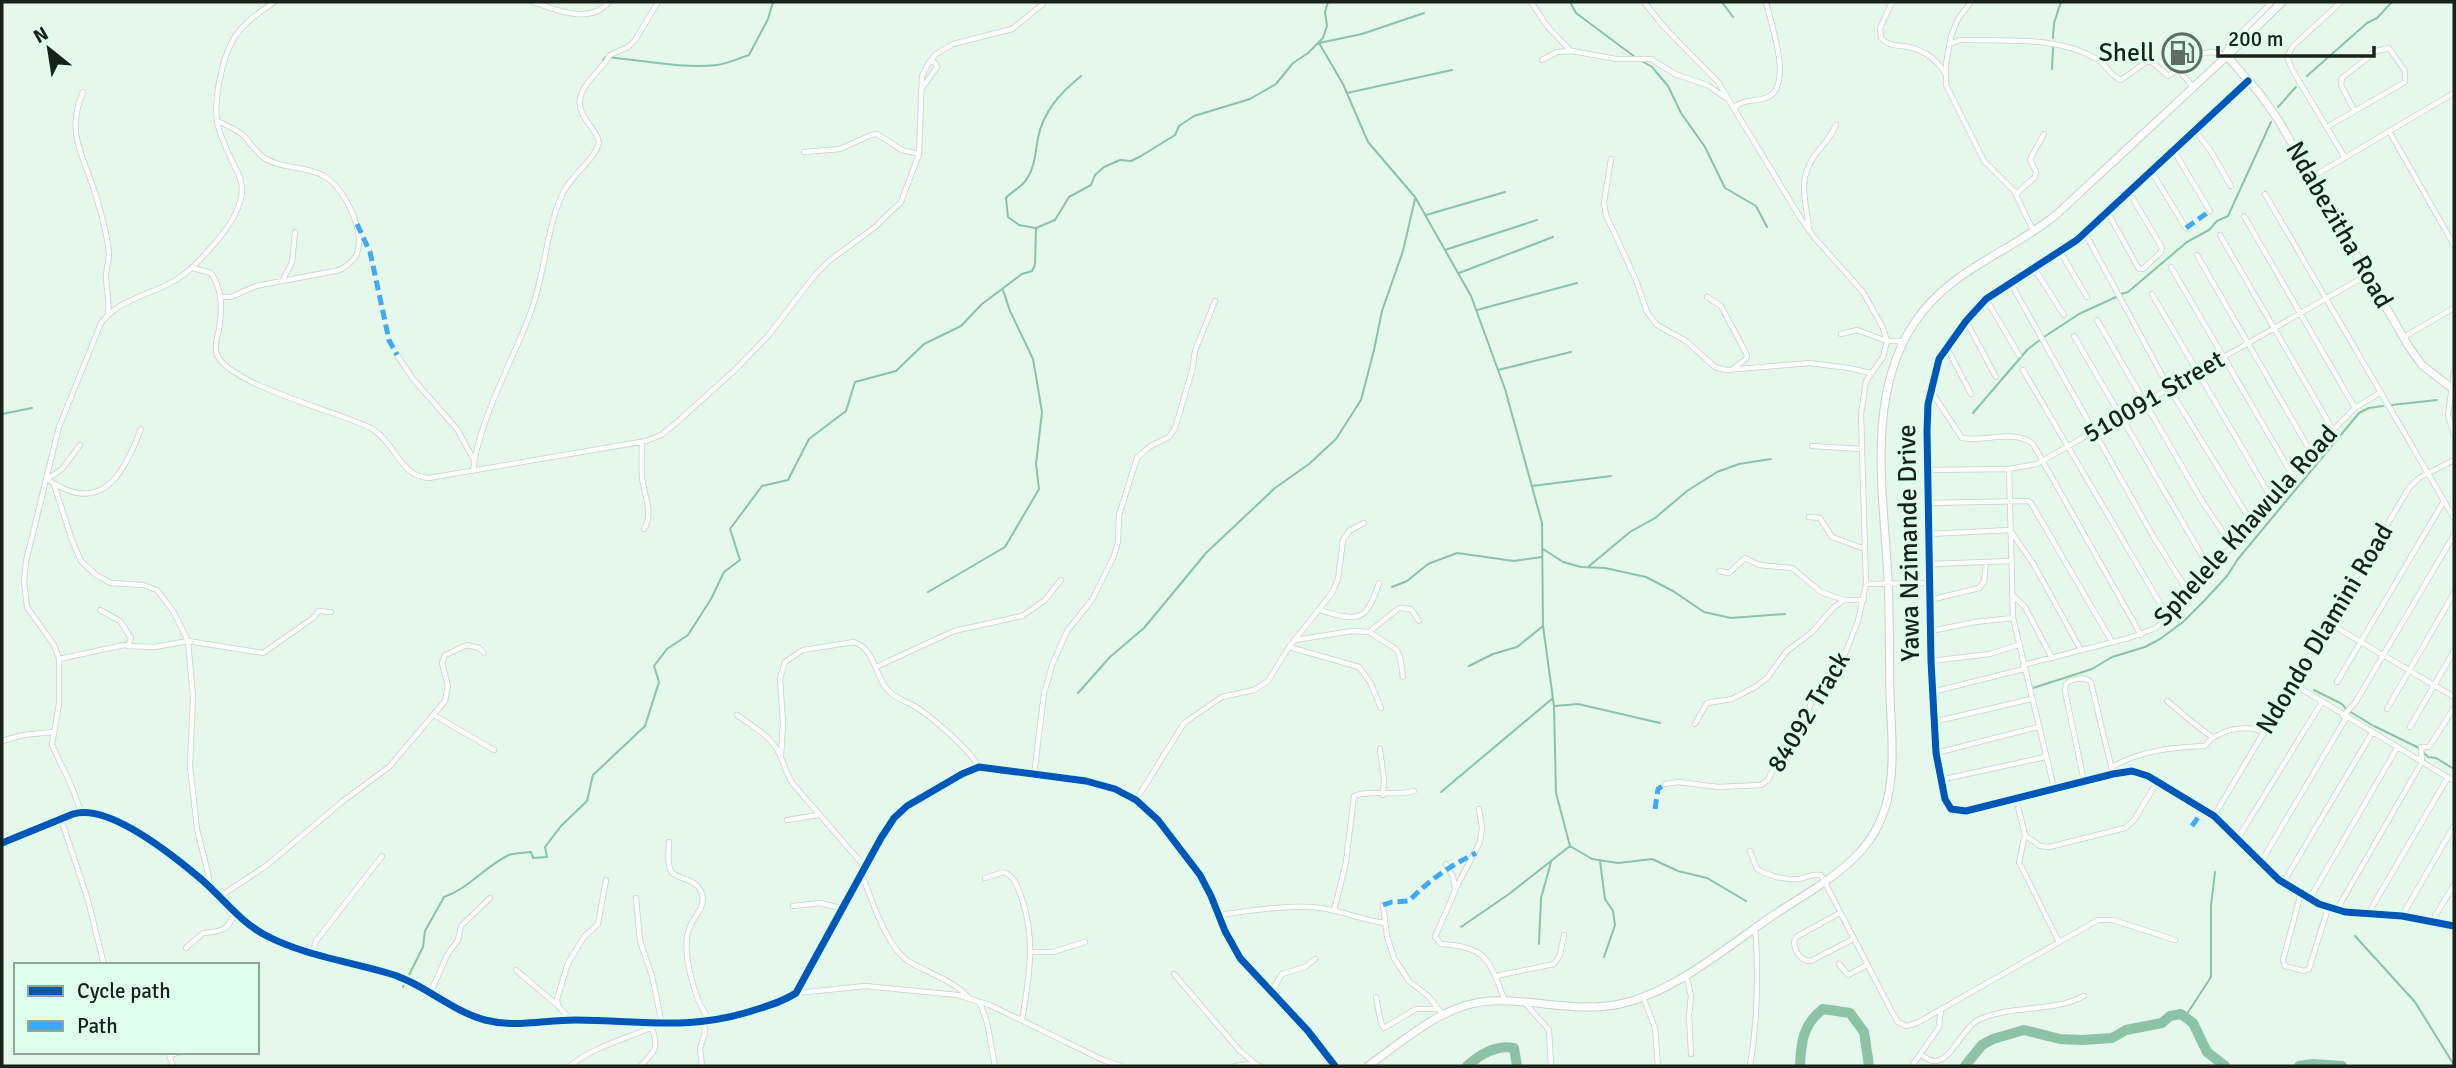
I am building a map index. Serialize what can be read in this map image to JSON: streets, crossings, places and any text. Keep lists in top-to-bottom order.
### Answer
{
  "streets": {
    "main road": ["Ndabezitha Road"],
    "street": [
      "510091 Street",
      "Sphelele Khawula Road",
      "Yawa Nzimande Drive",
      "Ndondo Dlamini Road",
      "84092 Track"
    ]
  },
  "crossings": [
    ["Ndabezitha Road", "510091 Street"],
    ["Ndabezitha Road", "Yawa Nzimande Drive"],
    ["510091 Street", "Yawa Nzimande Drive"],
    ["Sphelele Khawula Road", "Yawa Nzimande Drive"]
  ],
  "places": {
    "fuel station": ["Shell"]
  },
  "legend": ["Cycle path", "Path"],
  "scale_bar": "200 m",
  "north": "top left"
}
